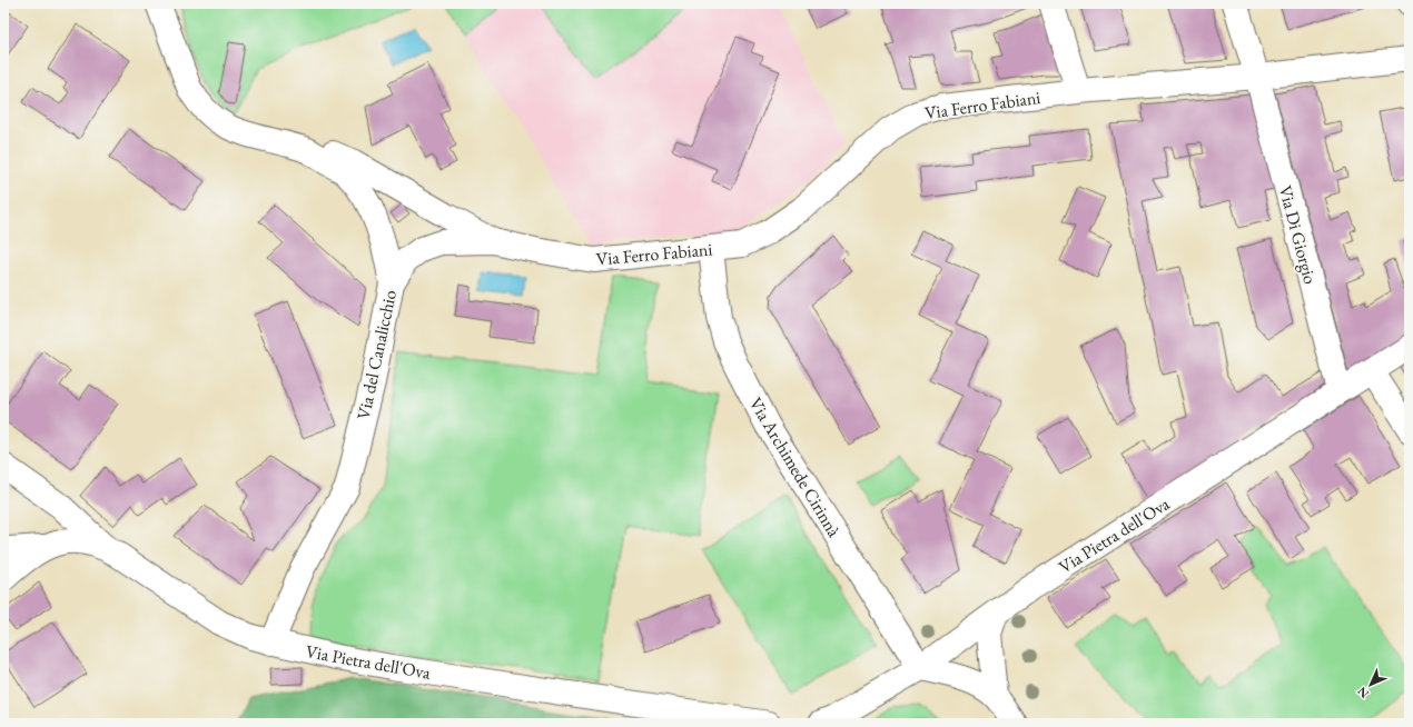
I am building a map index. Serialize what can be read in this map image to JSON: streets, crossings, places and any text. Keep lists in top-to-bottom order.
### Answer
{
  "streets": {
    "main road": [
      "Via Ferro Fabiani",
      "Via Di Giorgio",
      "Via del Canalicchio",
      "Via Archimede Cirinnà",
      "Via Pietra dell'Ova"
    ]
  },
  "crossings": [
    ["Via Ferro Fabiani", "Via Di Giorgio"],
    ["Via Ferro Fabiani", "Via Archimede Cirinnà"],
    ["Via Di Giorgio", "Via Pietra dell'Ova"],
    ["Via del Canalicchio", "Via Pietra dell'Ova"],
    ["Via Archimede Cirinnà", "Via Pietra dell'Ova"]
  ],
  "north": "bottom left"
}
